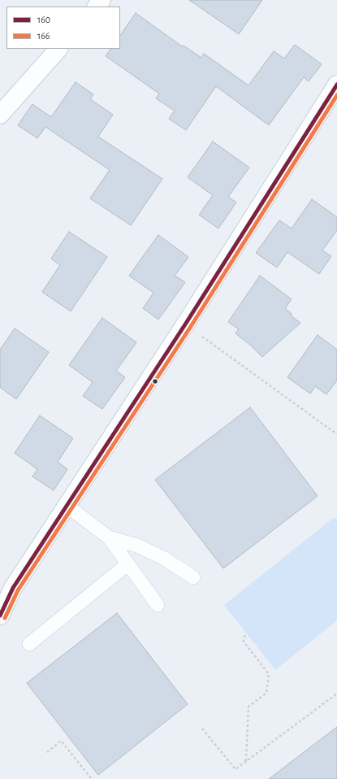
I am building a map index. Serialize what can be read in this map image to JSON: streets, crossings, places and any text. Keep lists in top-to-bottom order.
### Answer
{
  "lines": ["transit line 160", "transit line 166"],
  "legend": ["160", "166"]
}
